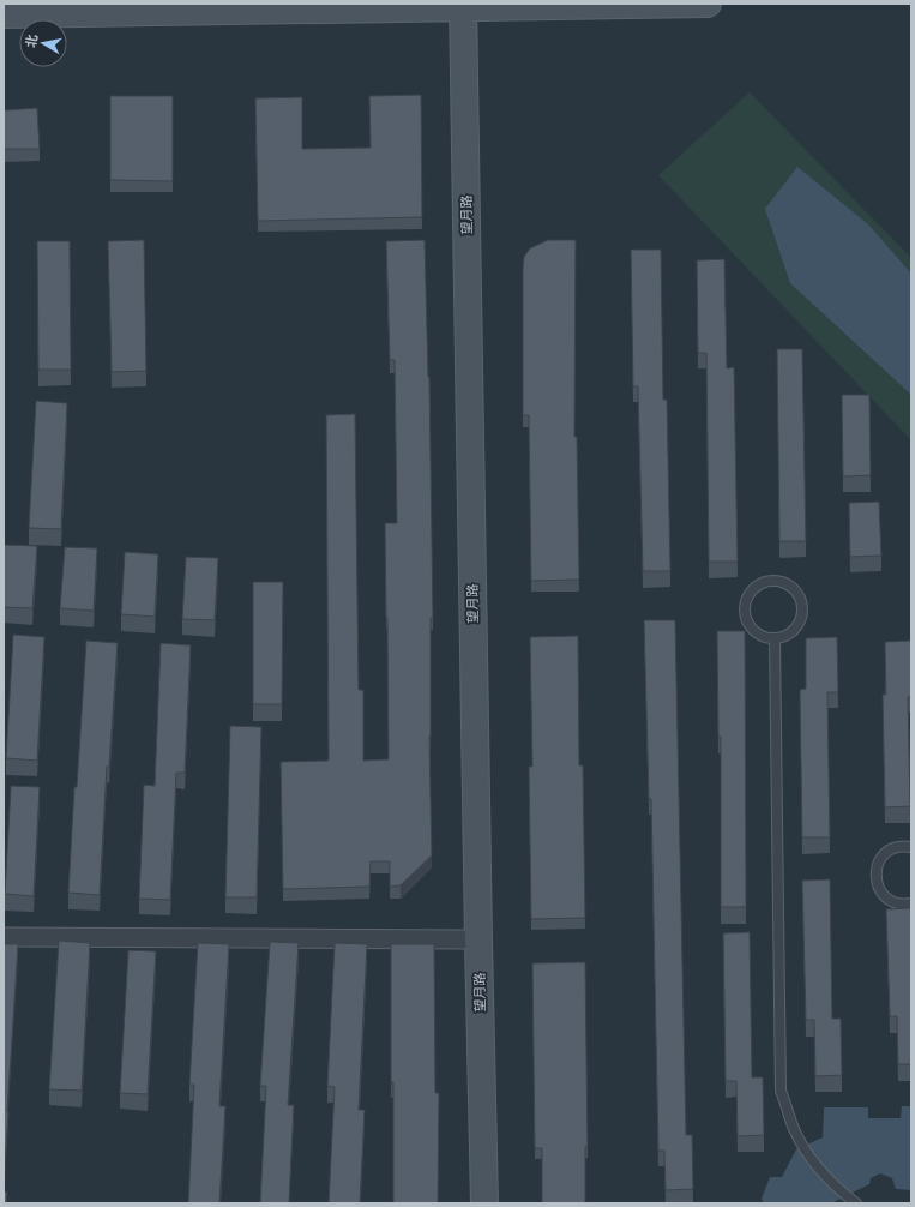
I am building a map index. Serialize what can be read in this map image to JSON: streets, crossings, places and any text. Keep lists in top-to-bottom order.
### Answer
{
  "streets": {
    "street": ["望月路"]
  },
  "north": "left"
}
